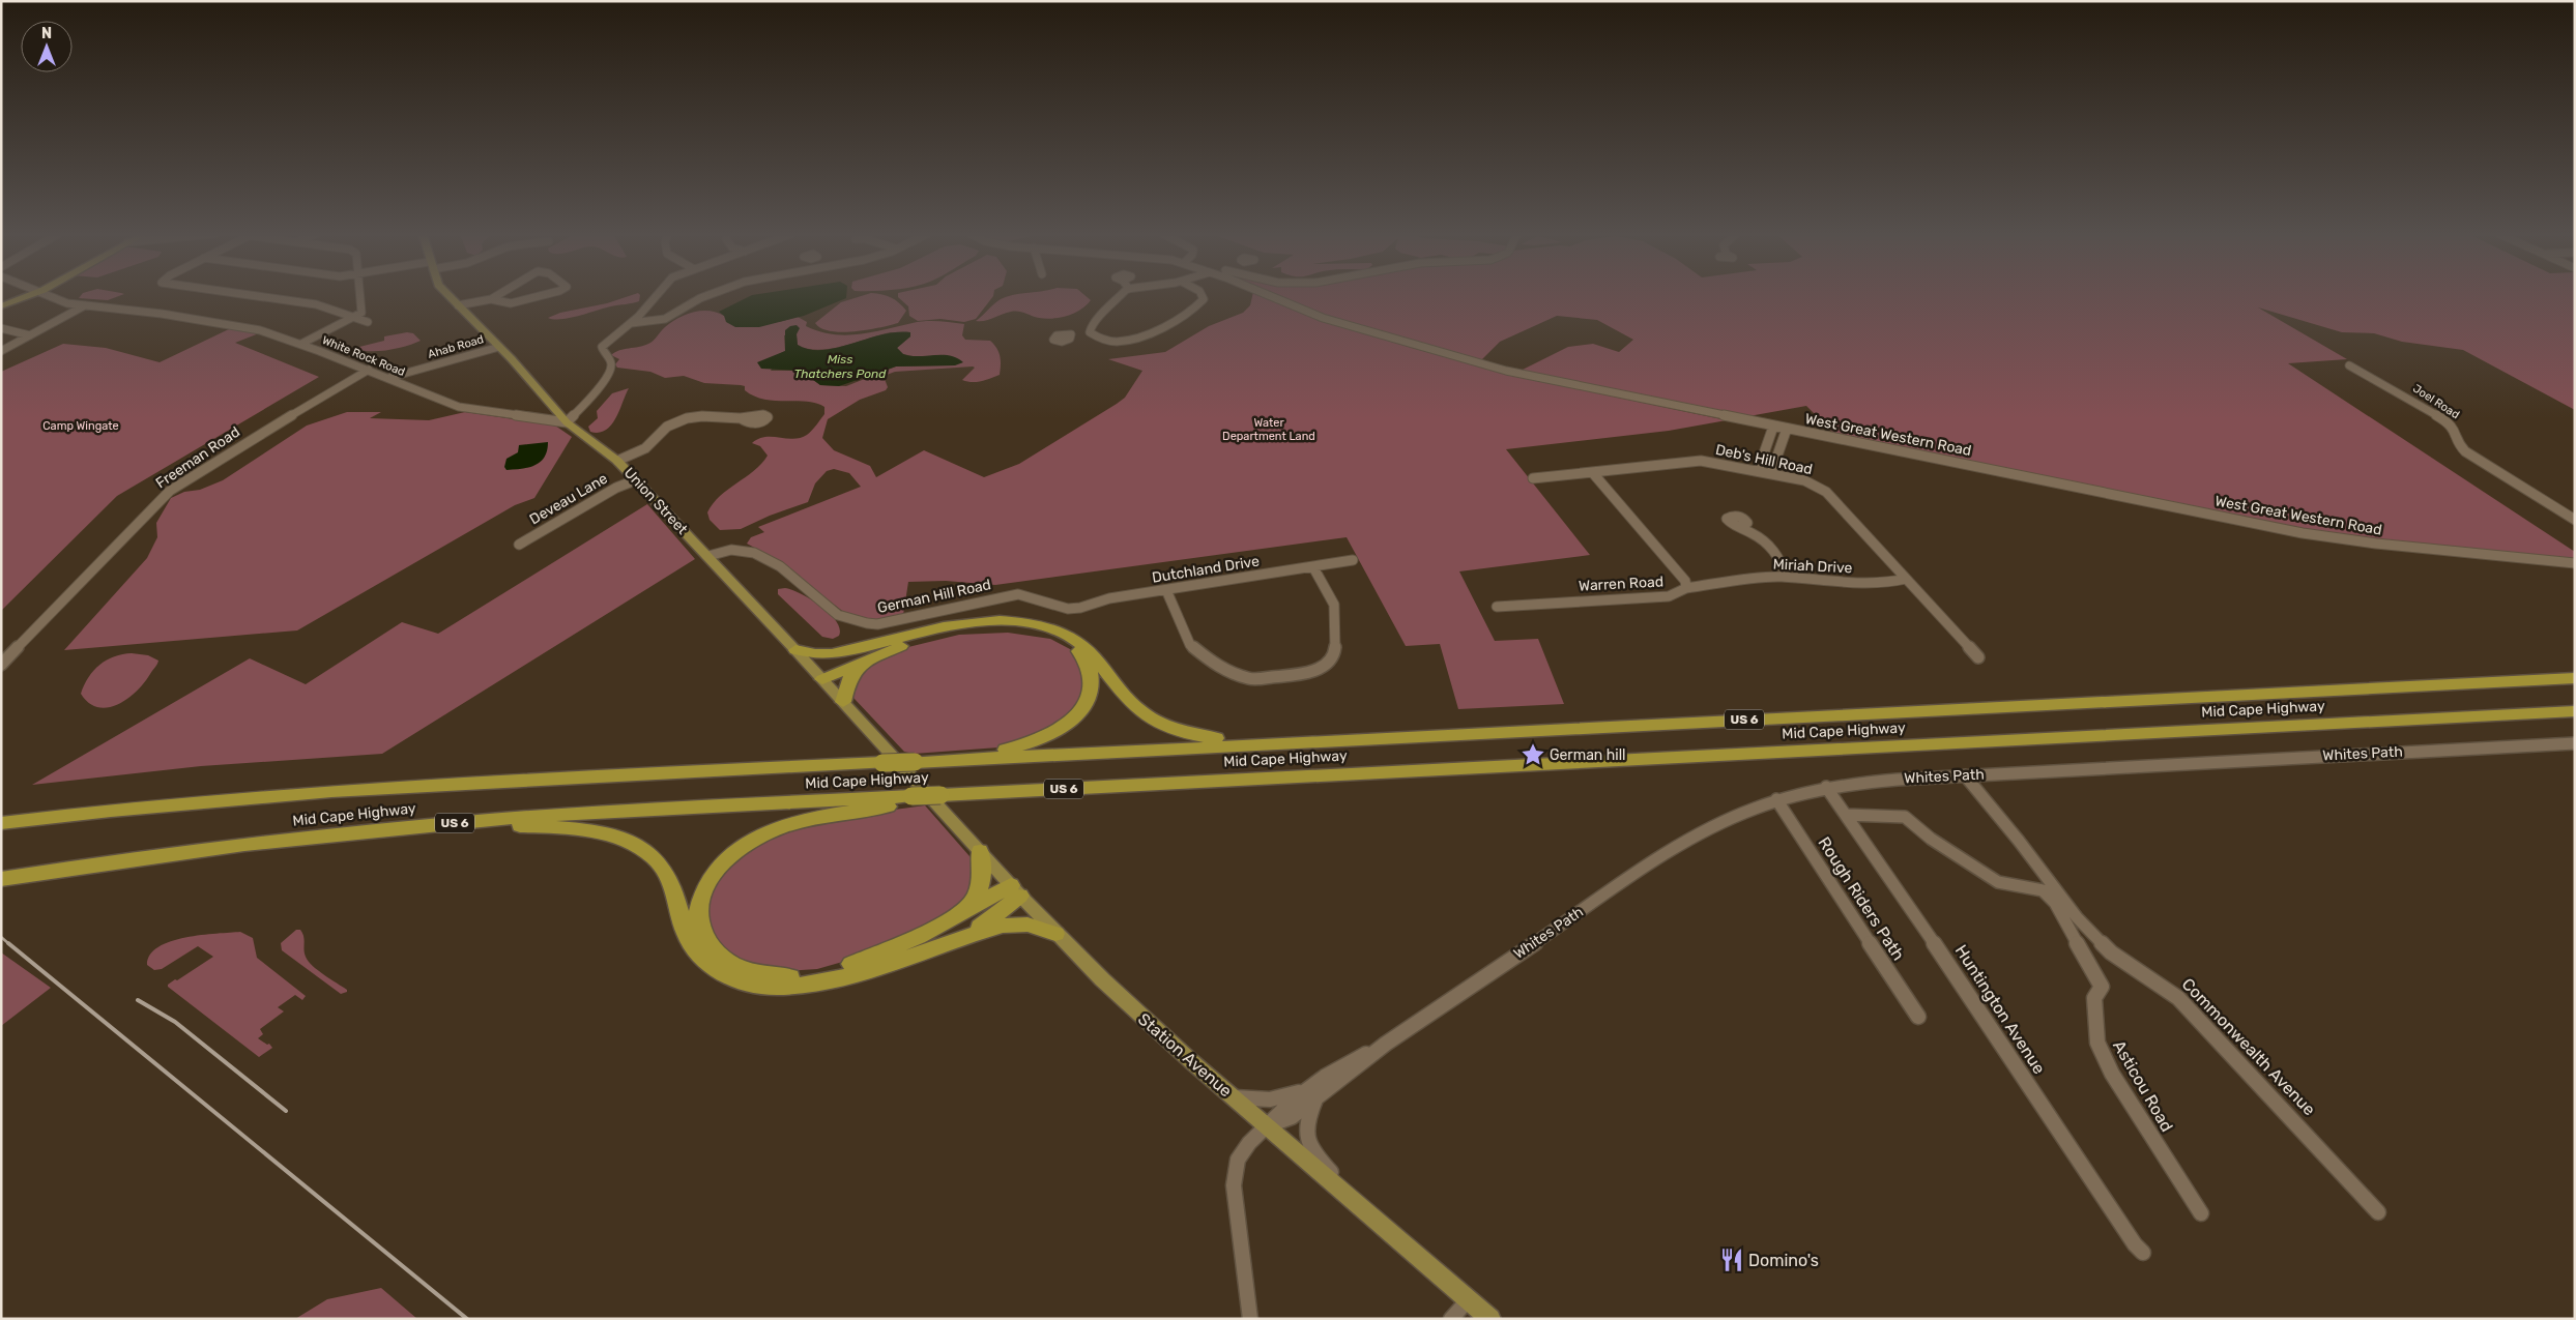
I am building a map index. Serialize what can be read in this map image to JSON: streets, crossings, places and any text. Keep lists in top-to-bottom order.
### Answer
{
  "streets": {
    "highway": ["Mid Cape Highway", "US 6"],
    "main road": ["Union Street", "Station Avenue"],
    "street": [
      "Ahab Road",
      "White Rock Road",
      "Joel Road",
      "West Great Western Road",
      "Freeman Road",
      "Deb's Hill Road",
      "Deveau Lane",
      "Miriah Drive",
      "Dutchland Drive",
      "Warren Road",
      "German Hill Road",
      "Whites Path",
      "Rough Riders Path",
      "Huntington Avenue",
      "Commonwealth Avenue",
      "Asticou Road"
    ]
  },
  "crossings": [
    ["Ahab Road", "White Rock Road"],
    ["Ahab Road", "Union Street"],
    ["White Rock Road", "Freeman Road"],
    ["White Rock Road", "Union Street"],
    ["Deb's Hill Road", "Miriah Drive"],
    ["Deb's Hill Road", "Warren Road"],
    ["Deveau Lane", "Union Street"],
    ["Union Street", "German Hill Road"],
    ["Union Street", "Mid Cape Highway"],
    ["Union Street", "Station Avenue"],
    ["Miriah Drive", "Warren Road"],
    ["Dutchland Drive", "German Hill Road"],
    ["Mid Cape Highway", "Station Avenue"],
    ["Whites Path", "Rough Riders Path"],
    ["Whites Path", "Huntington Avenue"],
    ["Whites Path", "Commonwealth Avenue"],
    ["Whites Path", "Station Avenue"],
    ["Huntington Avenue", "Asticou Road"]
  ],
  "water": ["Miss Thatchers Pond"],
  "parks": ["Water Department Land", "Camp Wingate"],
  "places": {
    "place": ["German hill"],
    "restaurant": ["Domino's"]
  },
  "north": "top"
}
